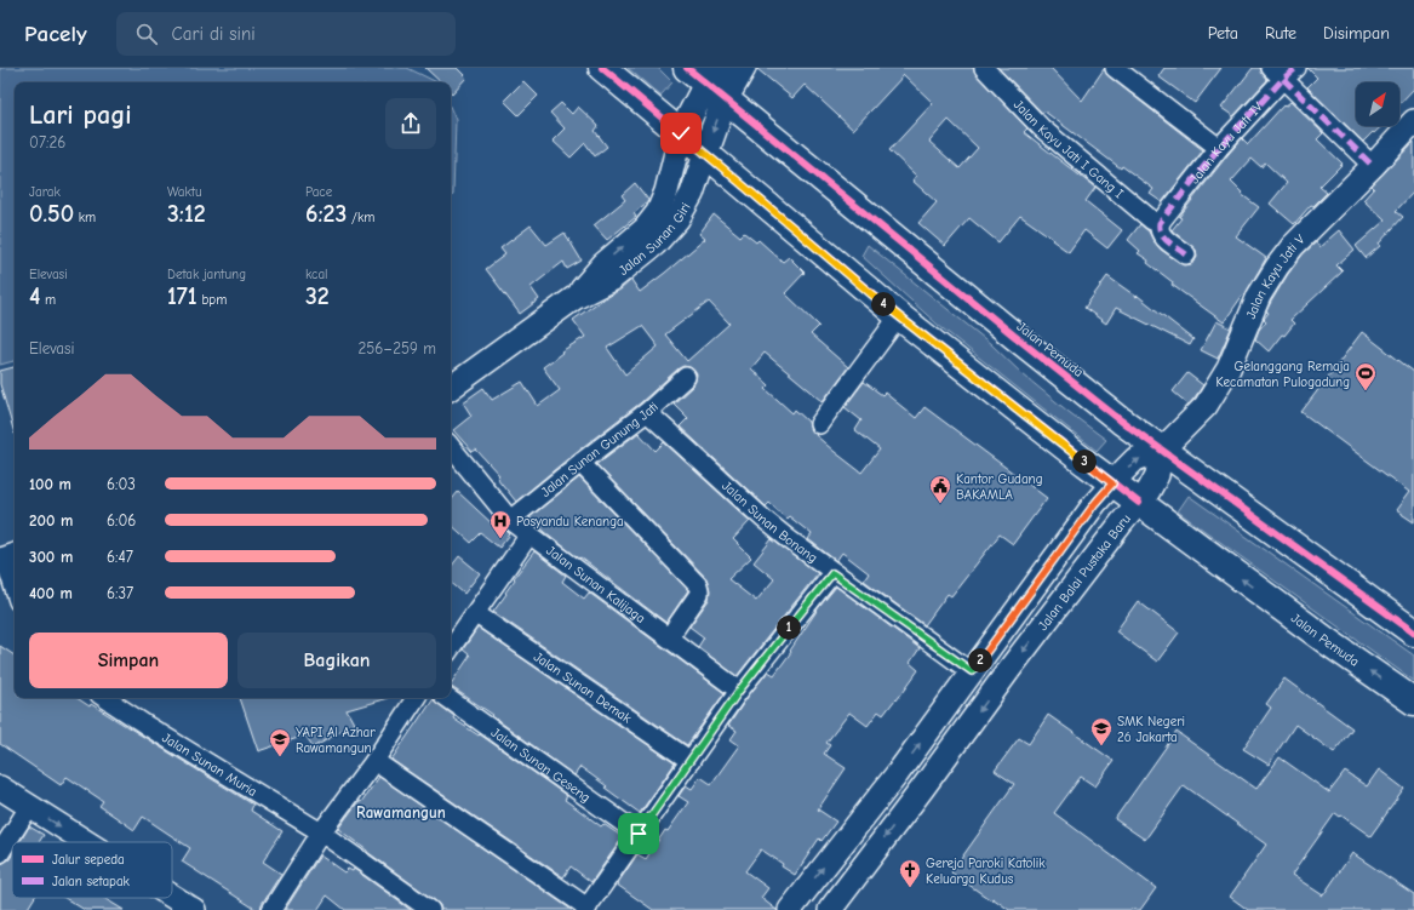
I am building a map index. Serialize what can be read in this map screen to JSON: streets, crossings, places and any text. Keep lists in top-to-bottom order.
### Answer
{
  "streets": {
    "main road": ["Jalan Pemuda"],
    "street": [
      "Jalan Kayu Jati IV",
      "Jalan Kayu Jati I Gang I",
      "Jalan Sunan Giri",
      "Jalan Kayu Jati V",
      "Jalan Sunan Gunung Jati",
      "Jalan Sunan Bonang",
      "Jalan Balai Pustaka Baru",
      "Jalan Sunan Kalijaga",
      "Jalan Sunan Demak",
      "Jalan Sunan Muria",
      "Jalan Sunan Geseng"
    ]
  },
  "crossings": [
    ["Jalan Kayu Jati IV", "Jalan Kayu Jati I Gang I"],
    ["Jalan Sunan Giri", "Jalan Pemuda"],
    ["Jalan Kayu Jati V", "Jalan Pemuda"],
    ["Jalan Kayu Jati V", "Jalan Balai Pustaka Baru"],
    ["Jalan Pemuda", "Jalan Balai Pustaka Baru"],
    ["Jalan Sunan Gunung Jati", "Jalan Sunan Bonang"],
    ["Jalan Sunan Gunung Jati", "Jalan Sunan Kalijaga"]
  ],
  "districts": ["Rawamangun"],
  "places": {
    "sports": ["Gelanggang Remaja Kecamatan Pulogadung"],
    "public building": ["Kantor Gudang BAKAMLA"],
    "hospital": ["Posyandu Kenanga"],
    "school or university": ["SMK Negeri 26 Jakarta", "YAPI Al Azhar Rawamangun"],
    "church": ["Gereja Paroki Katolik Keluarga Kudus"]
  },
  "legend": ["Jalur sepeda", "Jalan setapak"],
  "north": "top right",
  "page": {
    "header": "Pacely",
    "search": "Cari di sini",
    "nav": ["Peta", "Rute", "Disimpan"],
    "heading": ["Lari pagi", "07:26"],
    "stats": [
      ["Jarak", "0.50 km"],
      ["Waktu", "3:12"],
      ["Pace", "6:23 /km"],
      ["Elevasi", "4 m"],
      ["Detak jantung", "171 bpm"],
      ["kcal", "32"]
    ],
    "pins": [
      "4",
      "3",
      "1",
      "2"
    ],
    "chart": ["Elevasi", "256–259 m"],
    "list": [
      {
        "name": "100 m",
        "note": "6:03"
      },
      {
        "name": "200 m",
        "note": "6:06"
      },
      {
        "name": "300 m",
        "note": "6:47"
      },
      {
        "name": "400 m",
        "note": "6:37"
      }
    ],
    "buttons": ["Simpan", "Bagikan"]
  }
}
